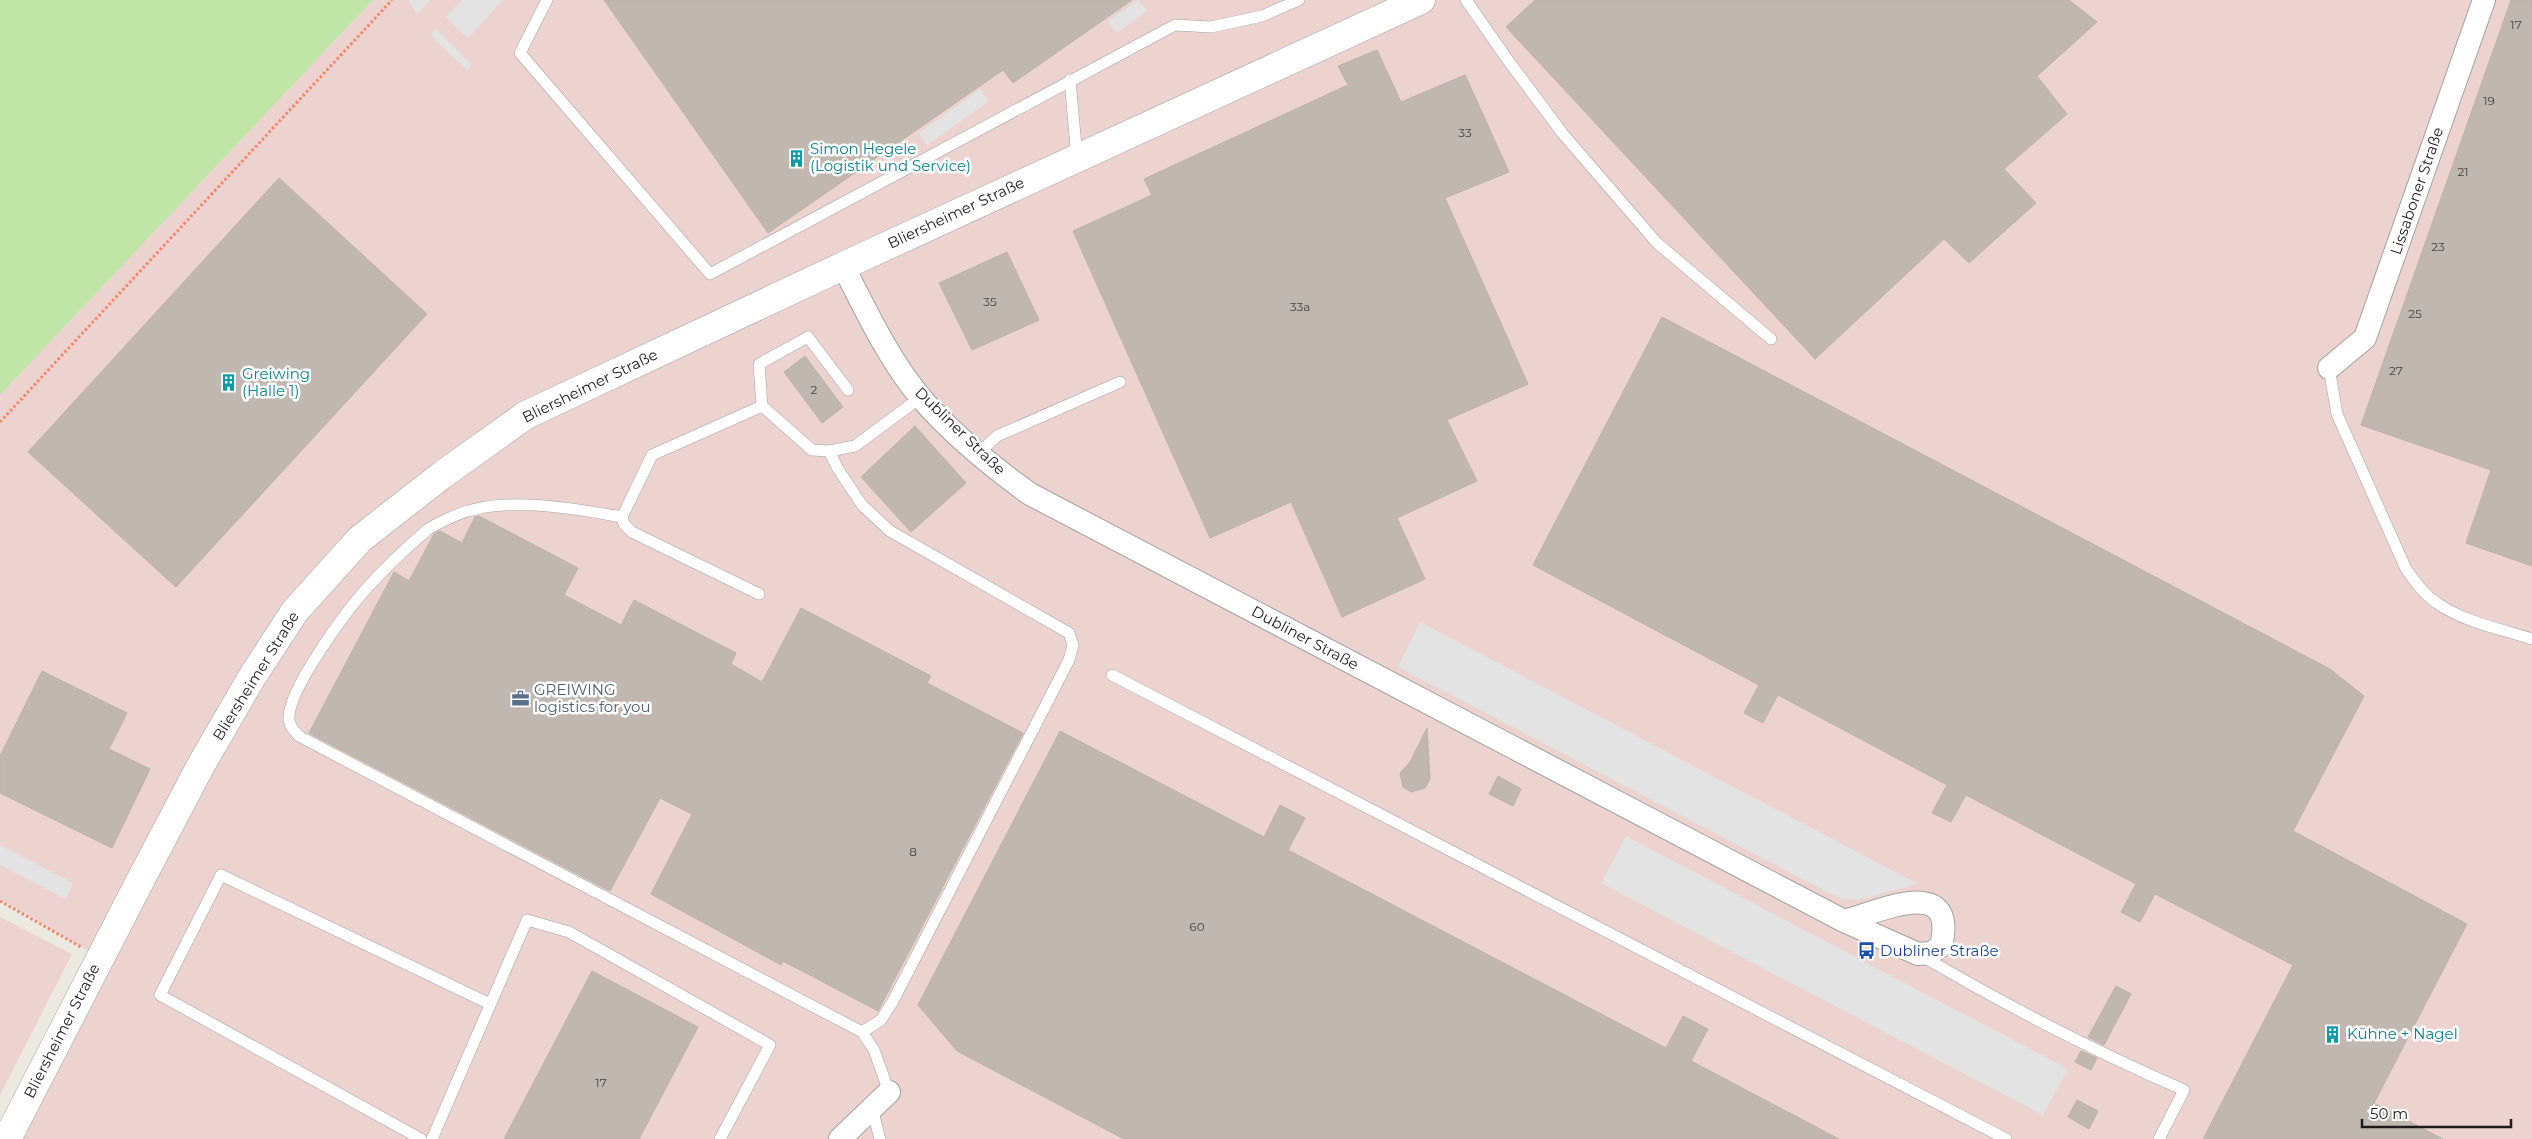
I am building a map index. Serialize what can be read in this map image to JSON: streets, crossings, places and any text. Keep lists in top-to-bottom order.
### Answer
{
  "streets": {
    "street": ["Lissaboner Straße", "Bliersheimer Straße", "Dubliner Straße"]
  },
  "crossings": [
    ["Bliersheimer Straße", "Dubliner Straße"]
  ],
  "places": {
    "building": ["Simon Hegele (Logistik und Service)", "Greiwing (Halle 1)", "Kühne + Nagel"],
    "office": ["GREIWING logistics for you"],
    "bus stop": ["Dubliner Straße"]
  },
  "house_numbers": [
    "17",
    "19",
    "33",
    "21",
    "23",
    "35",
    "33a",
    "25",
    "27",
    "2",
    "8",
    "60",
    "17"
  ],
  "scale_bar": "50 m"
}
